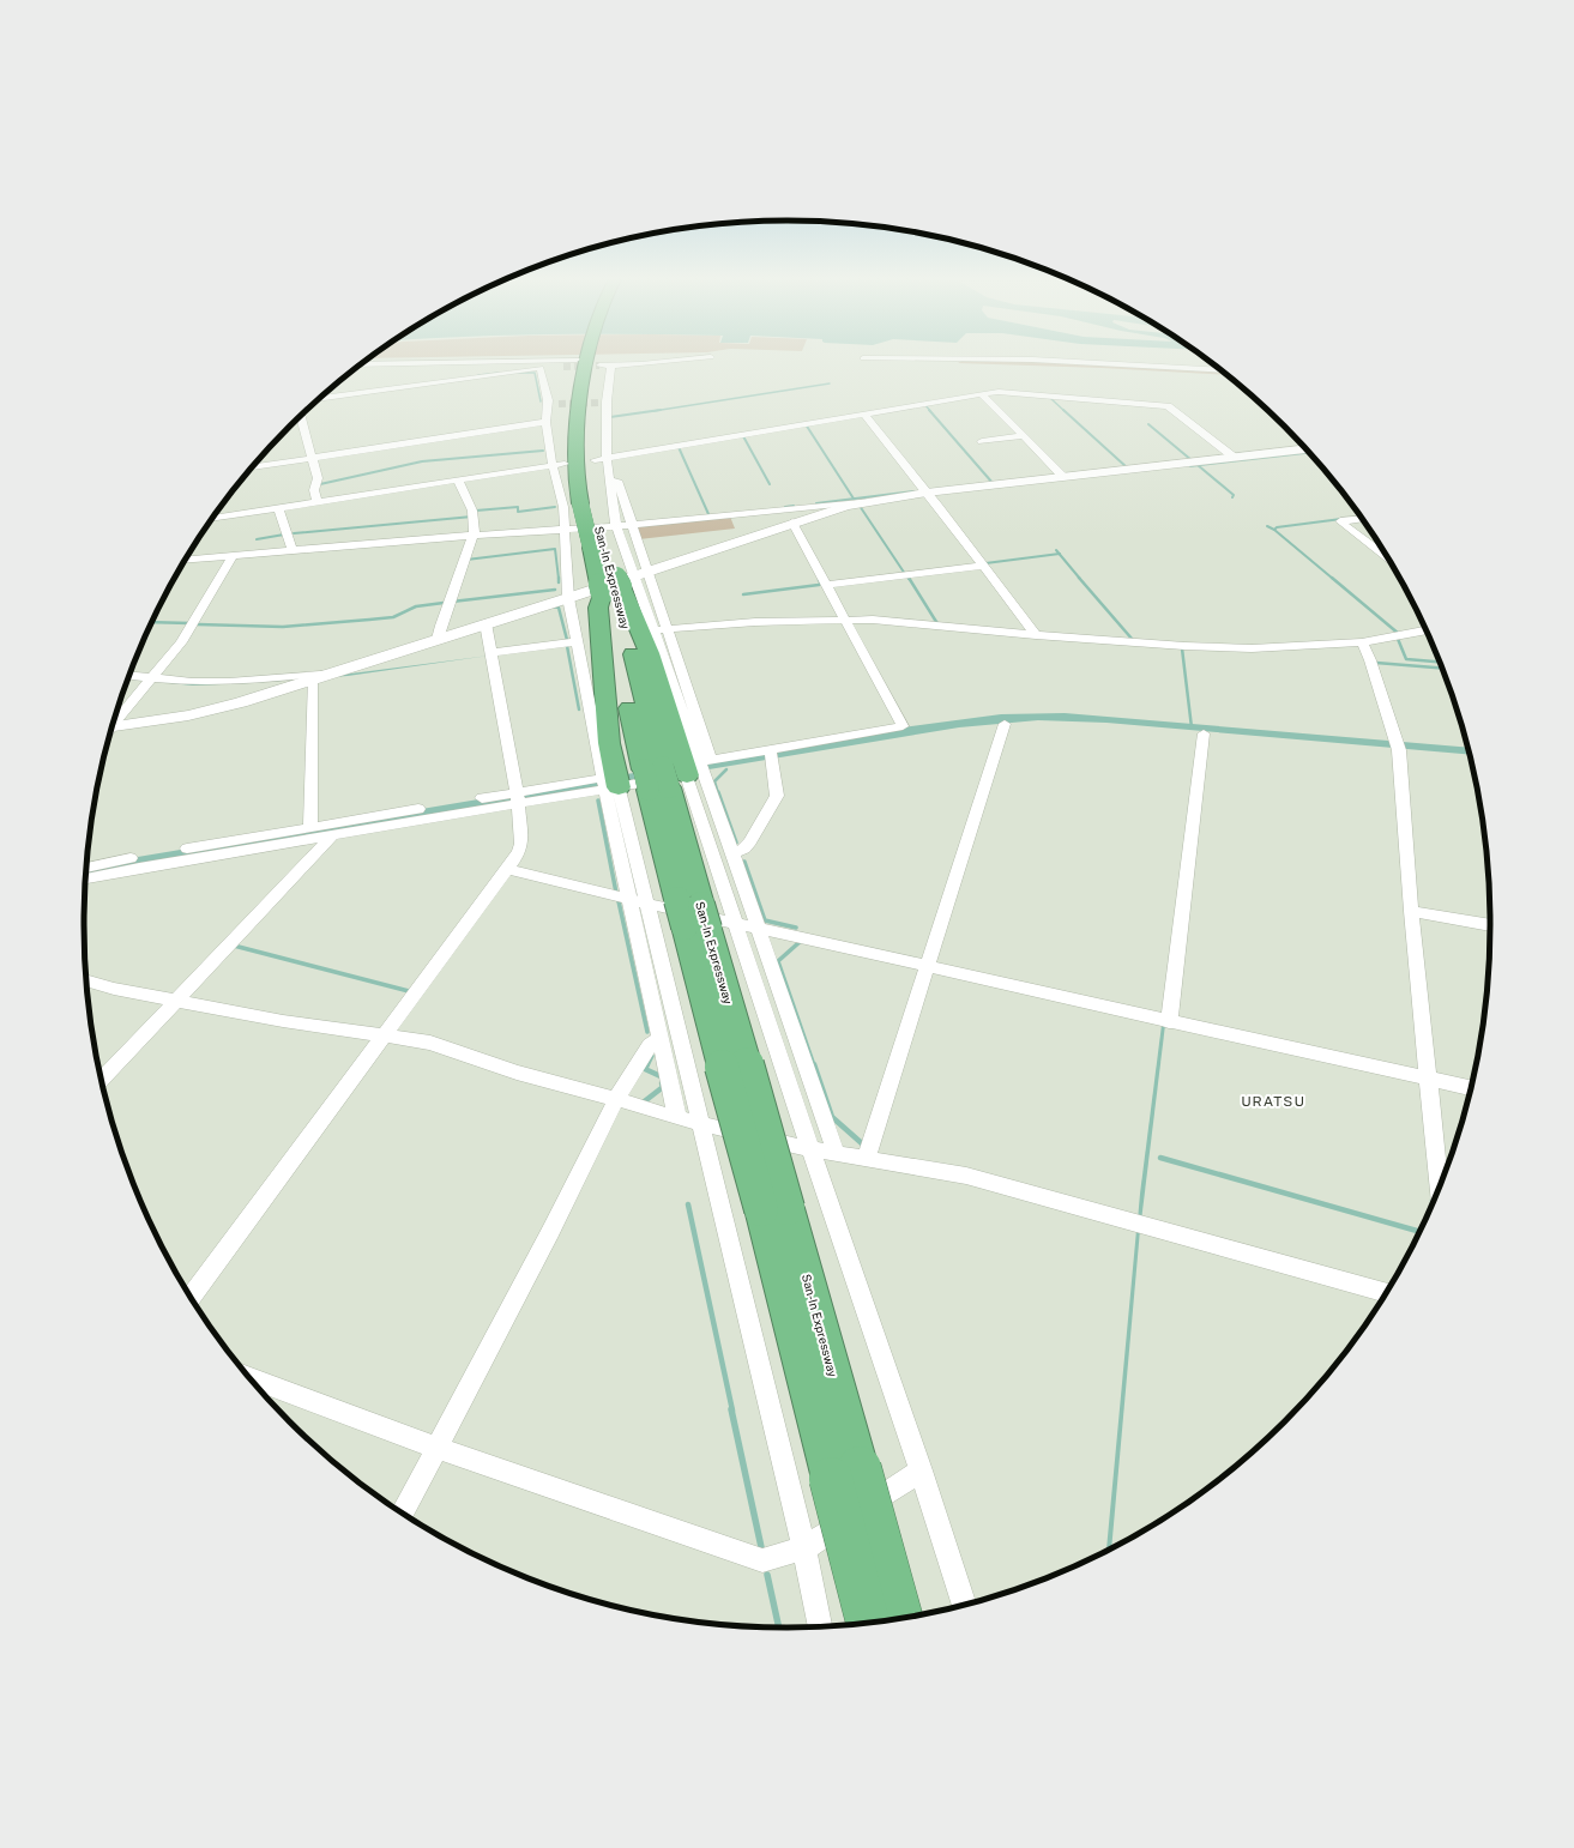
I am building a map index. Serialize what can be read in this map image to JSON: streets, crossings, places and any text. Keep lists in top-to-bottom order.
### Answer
{
  "streets": {
    "highway": ["San-In Expressway"]
  },
  "districts": ["URATSU"]
}
